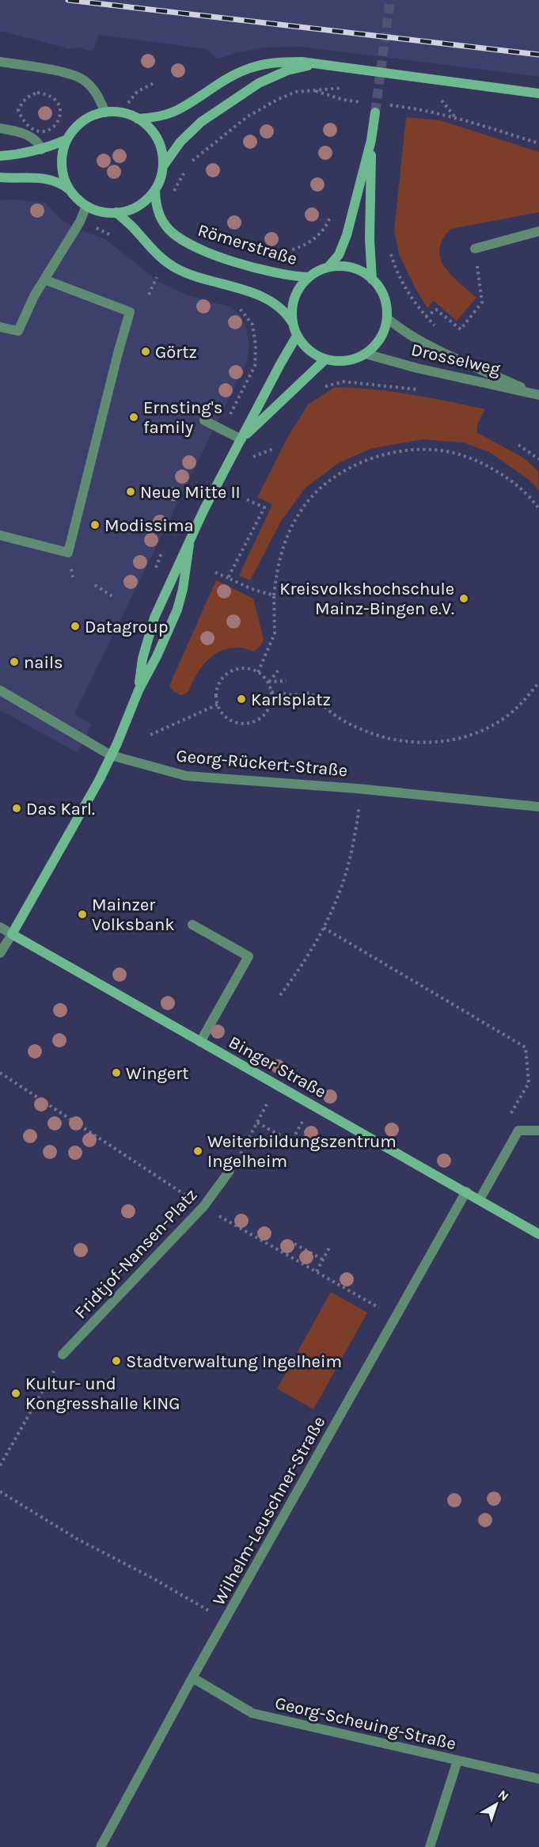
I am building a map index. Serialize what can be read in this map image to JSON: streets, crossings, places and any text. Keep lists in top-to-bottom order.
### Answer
{
  "streets": {
    "main road": ["Römerstraße", "Binger Straße"],
    "street": [
      "Drosselweg",
      "Georg-Rückert-Straße",
      "Fridtjof-Nansen-Platz",
      "Wilhelm-Leuschner-Straße",
      "Georg-Scheuing-Straße"
    ]
  },
  "crossings": [
    ["Römerstraße", "Drosselweg"],
    ["Binger Straße", "Wilhelm-Leuschner-Straße"],
    ["Wilhelm-Leuschner-Straße", "Georg-Scheuing-Straße"]
  ],
  "places": [
    "Görtz",
    "Ernsting's family",
    "Neue Mitte II",
    "Modissima",
    "Kreisvolkshochschule Mainz-Bingen e.V.",
    "Datagroup",
    "nails",
    "Karlsplatz",
    "Das Karl.",
    "Mainzer Volksbank",
    "Wingert",
    "Weiterbildungszentrum Ingelheim",
    "Stadtverwaltung Ingelheim",
    "Kultur- und Kongresshalle kING"
  ],
  "north": "top right"
}
